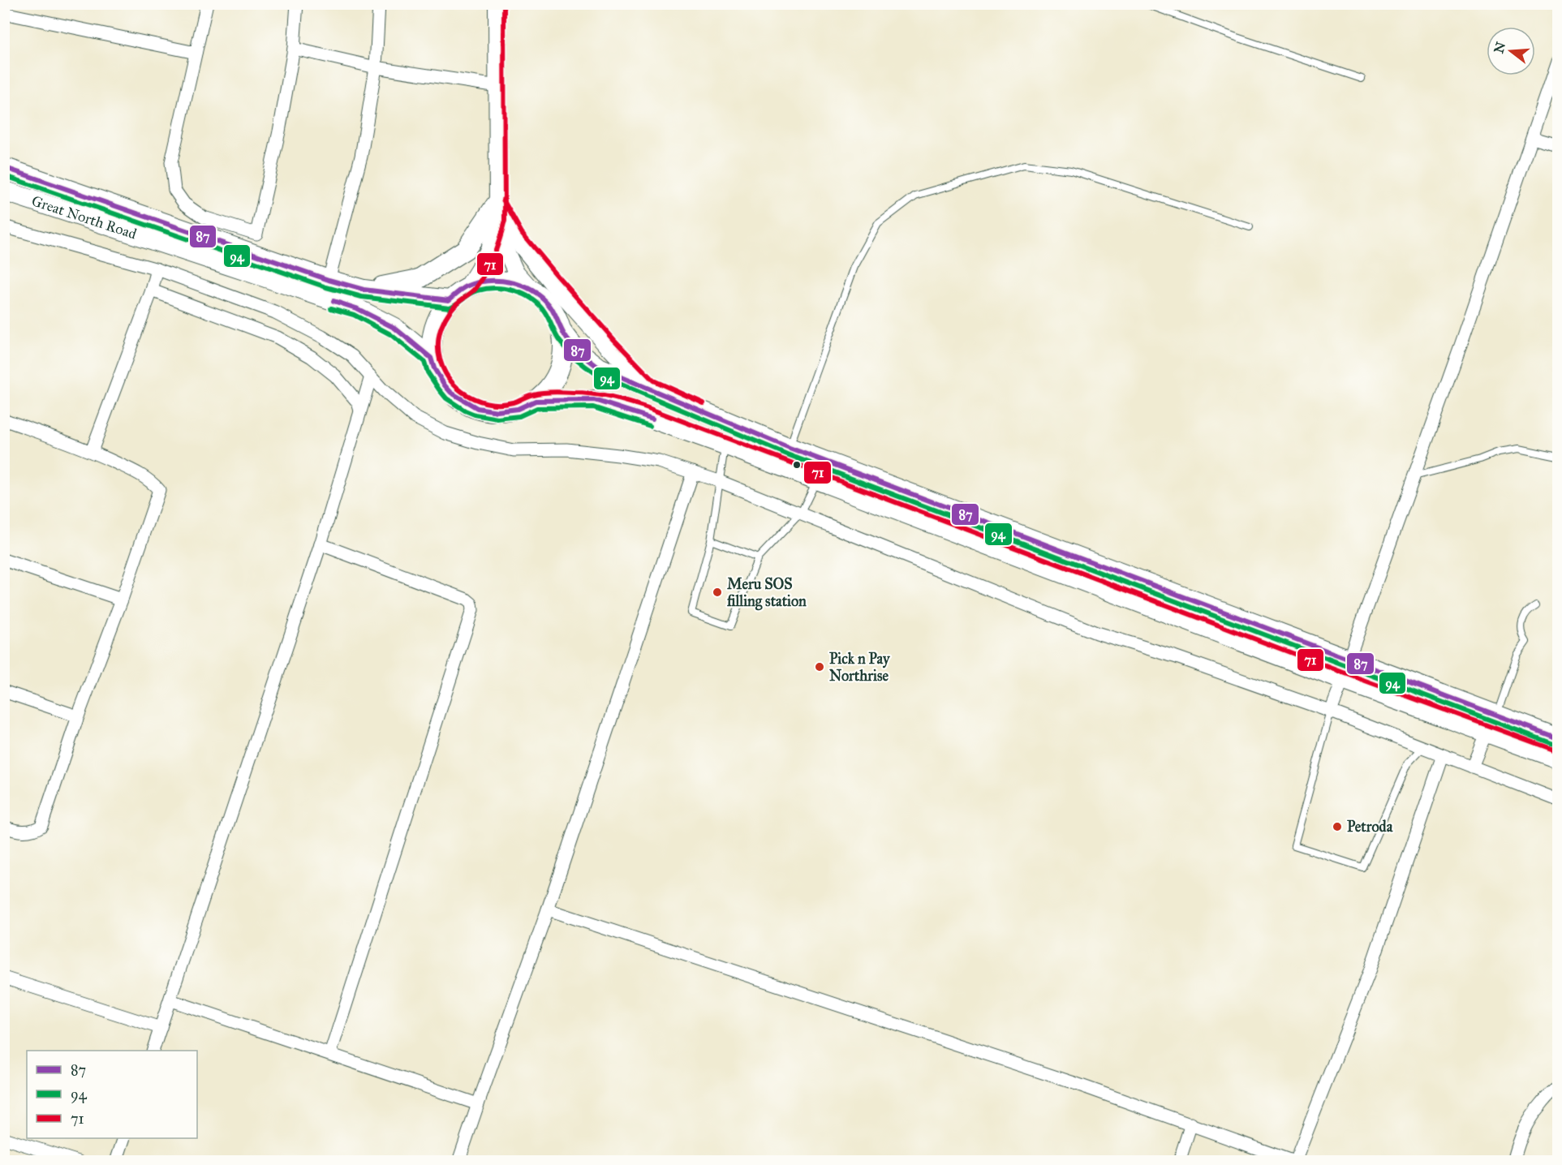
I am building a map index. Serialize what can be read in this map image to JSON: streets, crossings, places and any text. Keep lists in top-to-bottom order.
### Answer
{
  "streets": {
    "main road": ["Great North Road"]
  },
  "places": ["Meru SOS filling station", "Pick n Pay Northrise", "Petroda"],
  "lines": ["transit line 71", "transit line 87", "transit line 94"],
  "legend": ["87", "94", "71"],
  "north": "left"
}
